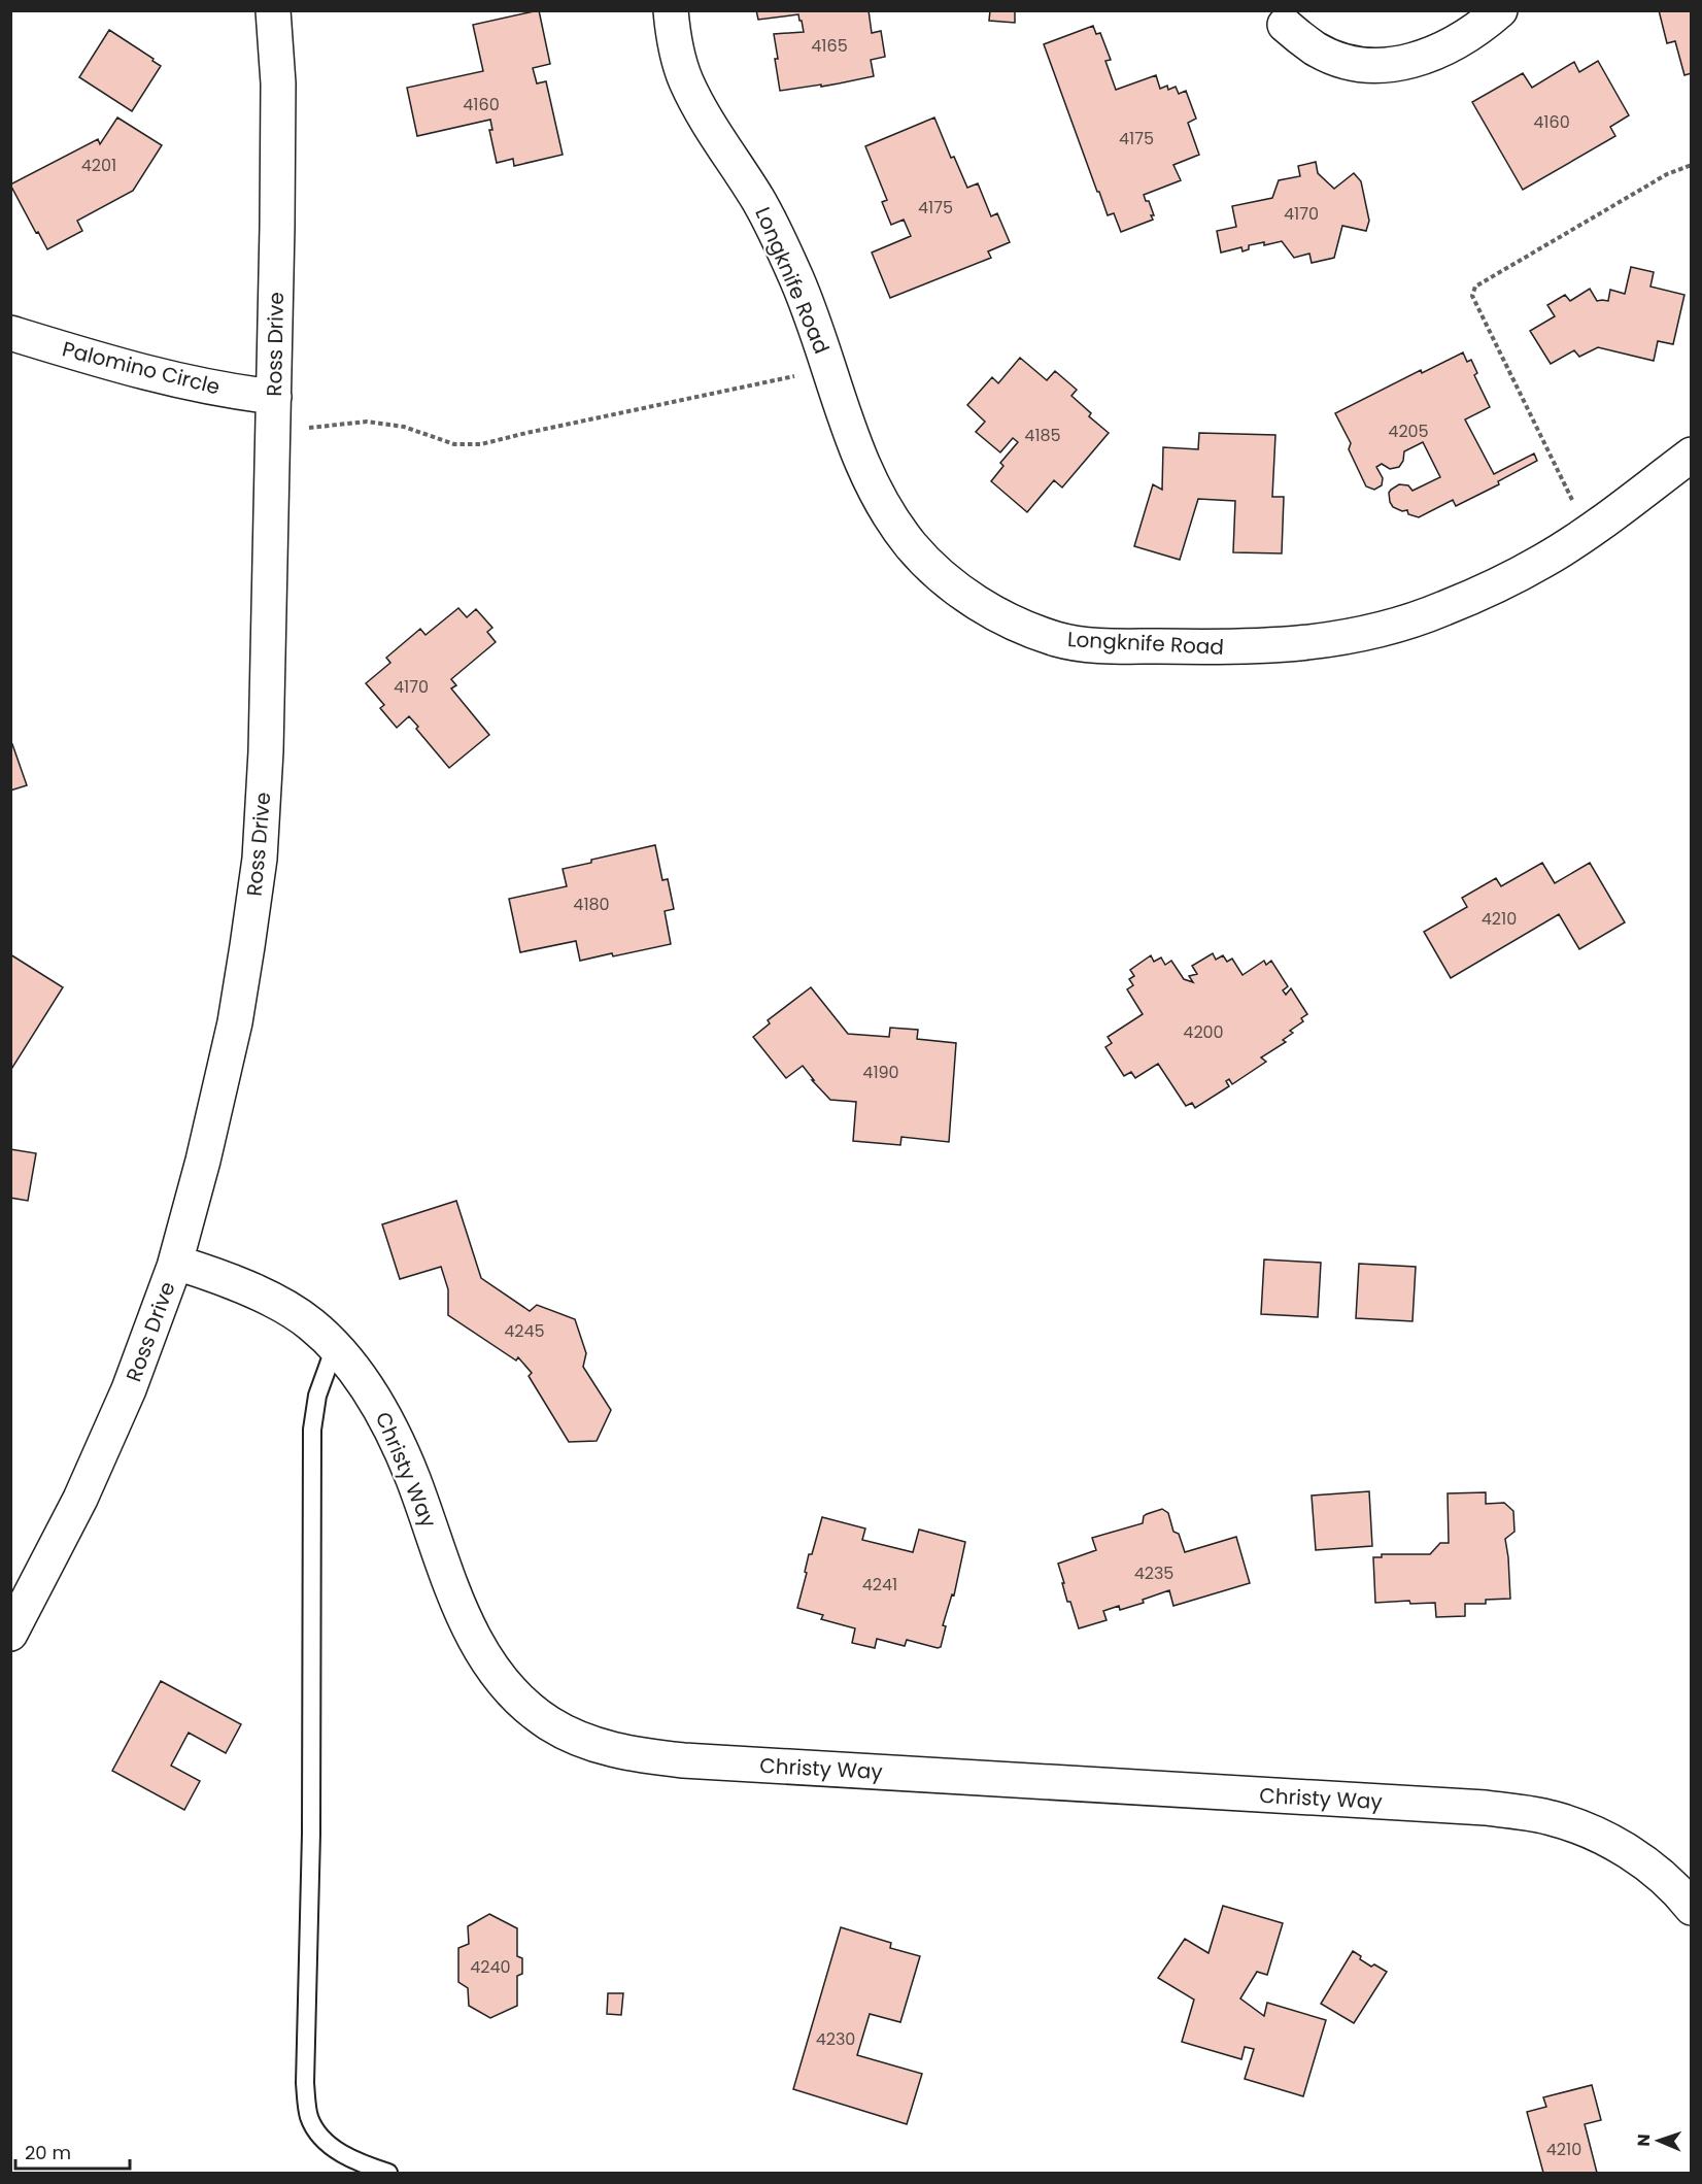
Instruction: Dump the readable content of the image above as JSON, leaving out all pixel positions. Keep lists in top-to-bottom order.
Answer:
{
  "streets": {
    "street": [
      "Longknife Road",
      "Ross Drive",
      "Palomino Circle",
      "Christy Way"
    ]
  },
  "crossings": [
    ["Ross Drive", "Palomino Circle"],
    ["Ross Drive", "Christy Way"]
  ],
  "house_numbers": [
    "4165",
    "4160",
    "4160",
    "4175",
    "4201",
    "4175",
    "4170",
    "4205",
    "4185",
    "4170",
    "4180",
    "4210",
    "4200",
    "4190",
    "4245",
    "4235",
    "4241",
    "4240",
    "4230",
    "4210"
  ],
  "scale_bar": "20 m",
  "north": "left"
}
